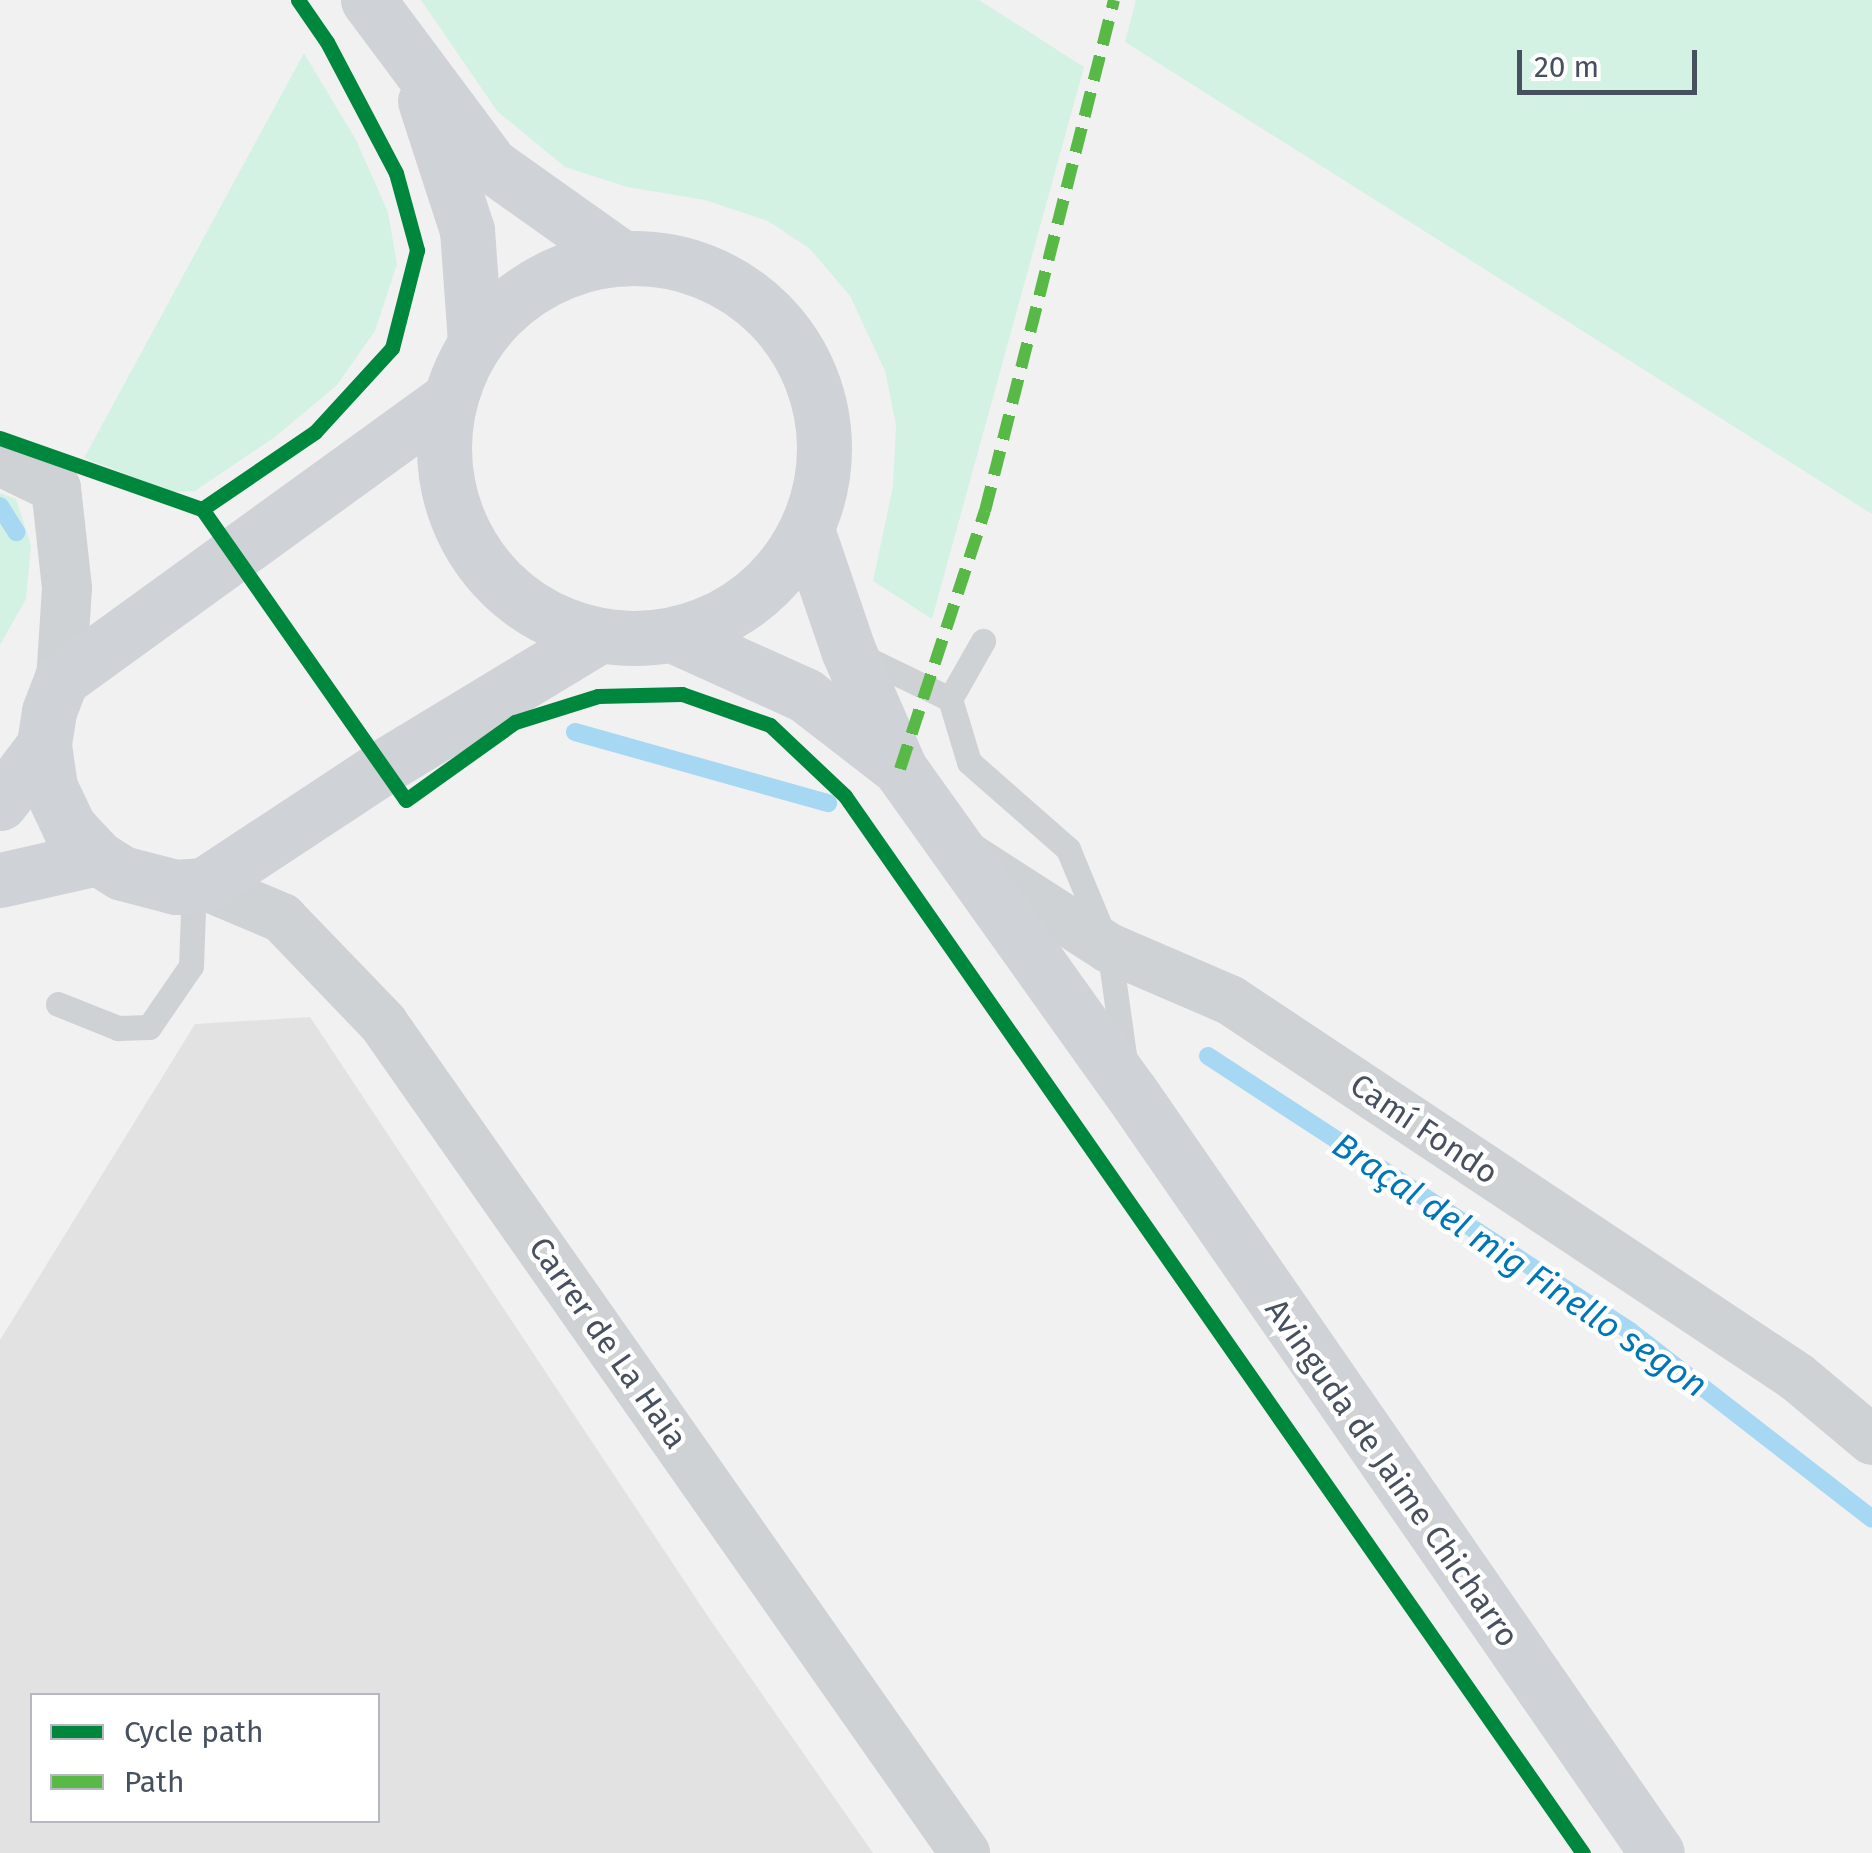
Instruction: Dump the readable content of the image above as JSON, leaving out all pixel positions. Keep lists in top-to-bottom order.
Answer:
{
  "streets": {
    "street": ["Camí Fondo", "Carrer de La Haia", "Avinguda de Jaime Chicharro"]
  },
  "crossings": [
    ["Camí Fondo", "Avinguda de Jaime Chicharro"]
  ],
  "water": ["Braçal del mig Finello segon"],
  "legend": ["Cycle path", "Path"],
  "scale_bar": "20 m"
}
